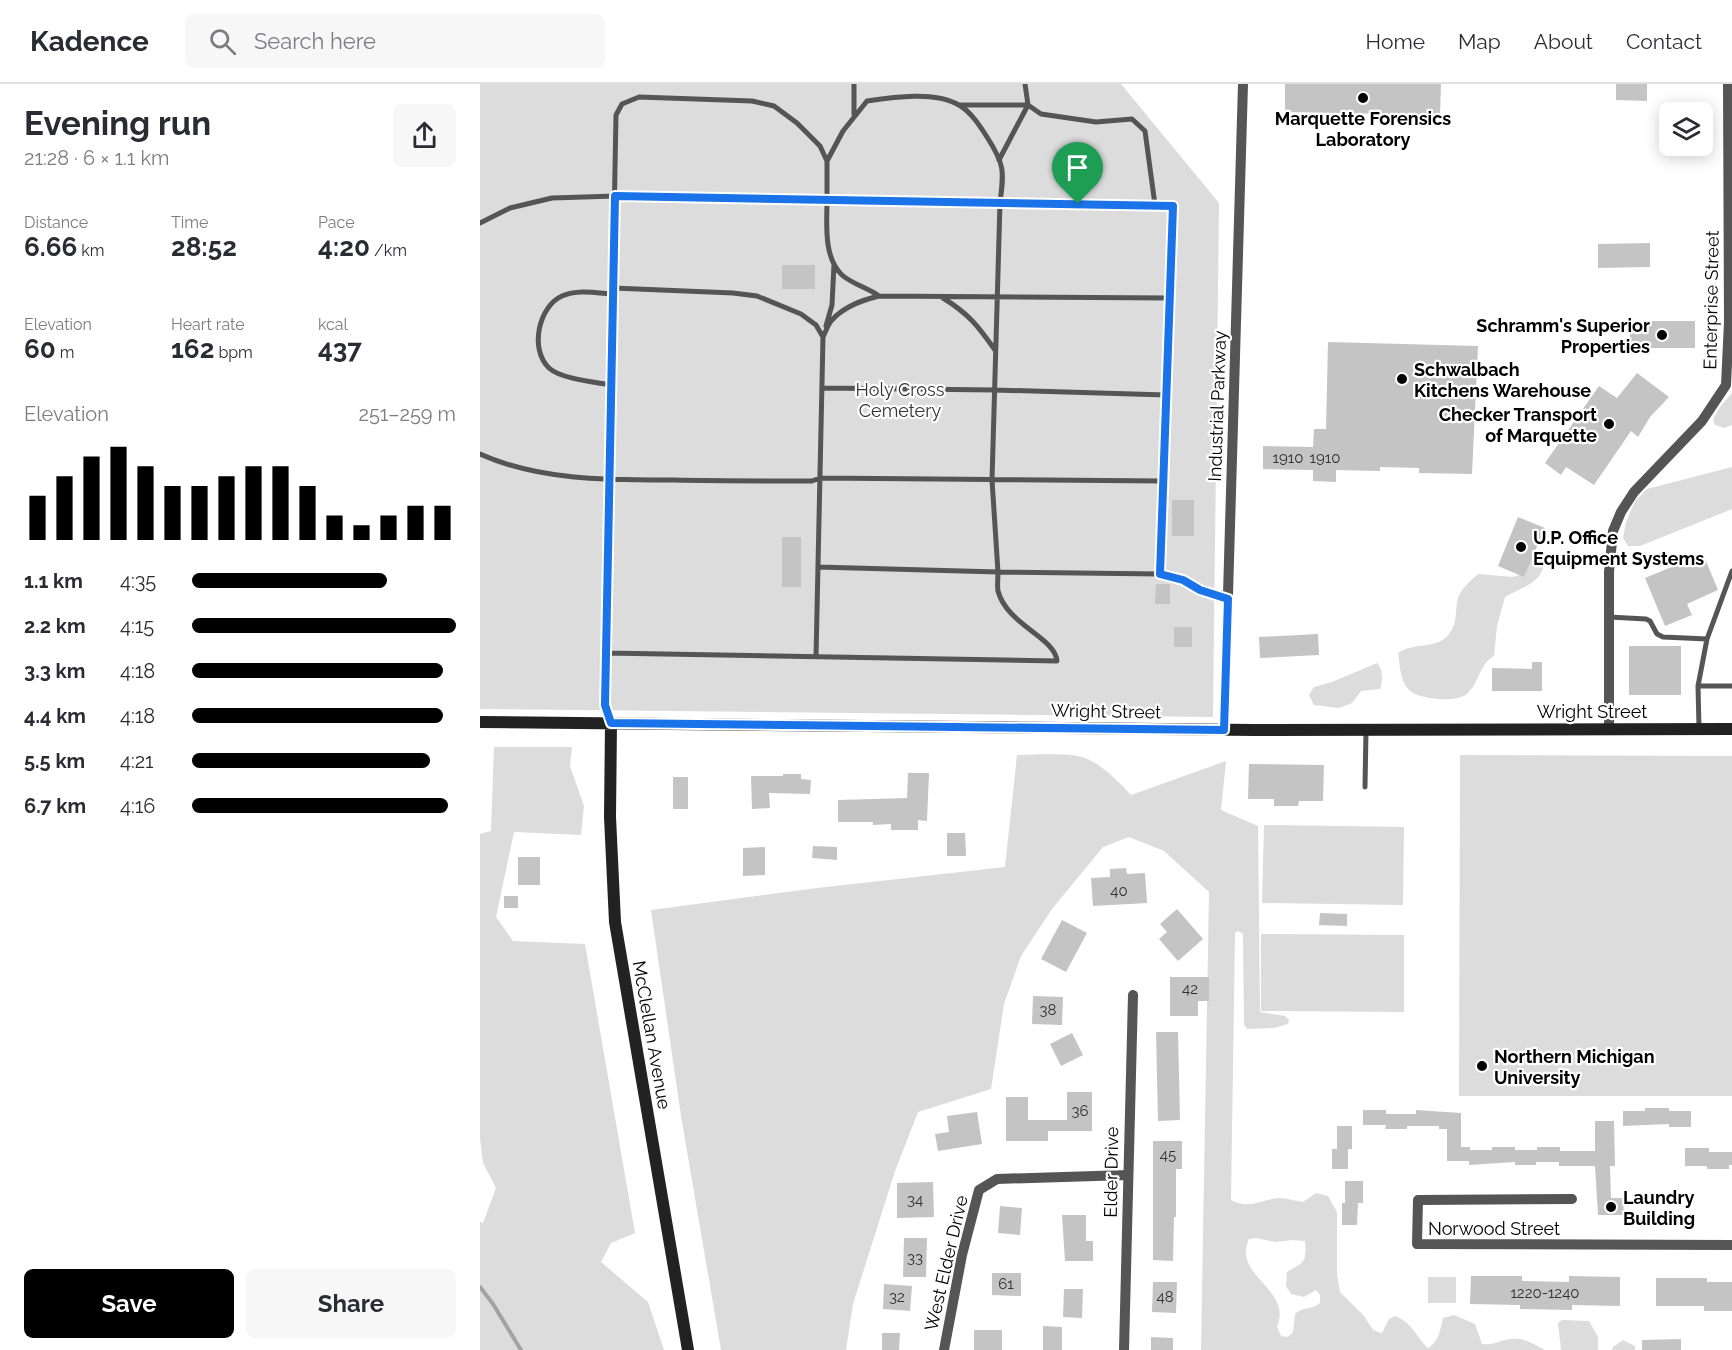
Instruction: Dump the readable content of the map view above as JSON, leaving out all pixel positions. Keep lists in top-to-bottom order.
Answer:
{
  "streets": {
    "main road": ["Wright Street", "McClellan Avenue"],
    "street": [
      "Enterprise Street",
      "Industrial Parkway",
      "Elder Drive",
      "Norwood Street",
      "West Elder Drive"
    ]
  },
  "crossings": [
    ["Enterprise Street", "Wright Street"],
    ["Industrial Parkway", "Wright Street"],
    ["Wright Street", "McClellan Avenue"],
    ["Elder Drive", "West Elder Drive"]
  ],
  "parks": ["Holy Cross Cemetery"],
  "places": [
    "Marquette Forensics Laboratory",
    "Schramm's Superior Properties",
    "Schwalbach Kitchens Warehouse",
    "Checker Transport of Marquette",
    "U.P. Office Equipment Systems",
    "Northern Michigan University",
    "Laundry Building"
  ],
  "house_numbers": [
    "1910",
    "1910",
    "40",
    "42",
    "38",
    "36",
    "45",
    "34",
    "33",
    "61",
    "1220-1240",
    "32",
    "48"
  ],
  "page": {
    "header": "Kadence",
    "search": "Search here",
    "nav": [
      "Home",
      "Map",
      "About",
      "Contact"
    ],
    "heading": ["Evening run", "21:28 · 6 × 1.1 km"],
    "stats": [
      ["Distance", "6.66 km"],
      ["Time", "28:52"],
      ["Pace", "4:20 /km"],
      ["Elevation", "60 m"],
      ["Heart rate", "162 bpm"],
      ["kcal", "437"]
    ],
    "chart": ["Elevation", "251–259 m"],
    "list": [
      {
        "name": "1.1 km",
        "note": "4:35"
      },
      {
        "name": "2.2 km",
        "note": "4:15"
      },
      {
        "name": "3.3 km",
        "note": "4:18"
      },
      {
        "name": "4.4 km",
        "note": "4:18"
      },
      {
        "name": "5.5 km",
        "note": "4:21"
      },
      {
        "name": "6.7 km",
        "note": "4:16"
      }
    ],
    "buttons": ["Save", "Share"]
  }
}
